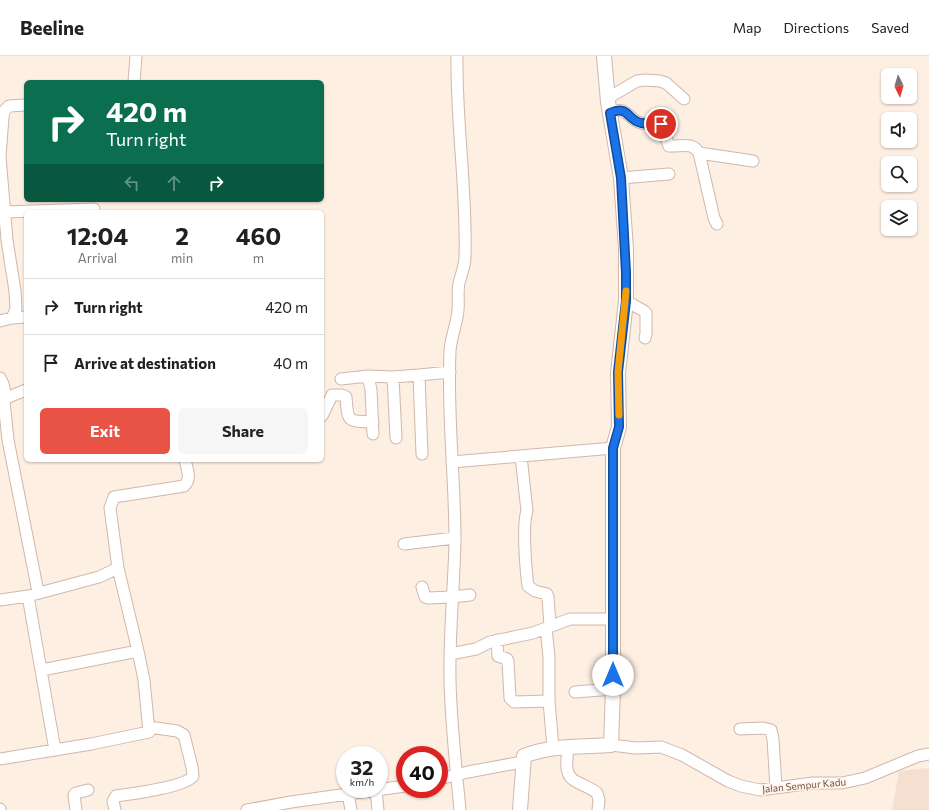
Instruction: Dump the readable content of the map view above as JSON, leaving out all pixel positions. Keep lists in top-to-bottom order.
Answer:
{
  "streets": {
    "street": ["Jalan Sempur Kadu"]
  },
  "north": "bottom",
  "page": {
    "header": "Beeline",
    "nav": ["Map", "Directions", "Saved"],
    "turn": ["420 m", "Turn right"],
    "eta": [
      "12:04",
      "Arrival",
      "2",
      "min",
      "460",
      "m"
    ],
    "list": [
      {
        "name": "Turn right",
        "value": "420 m"
      },
      {
        "name": "Arrive at destination",
        "value": "40 m"
      }
    ],
    "buttons": ["Exit", "Share"],
    "speed": "32 km/h",
    "limit": "40"
  }
}
